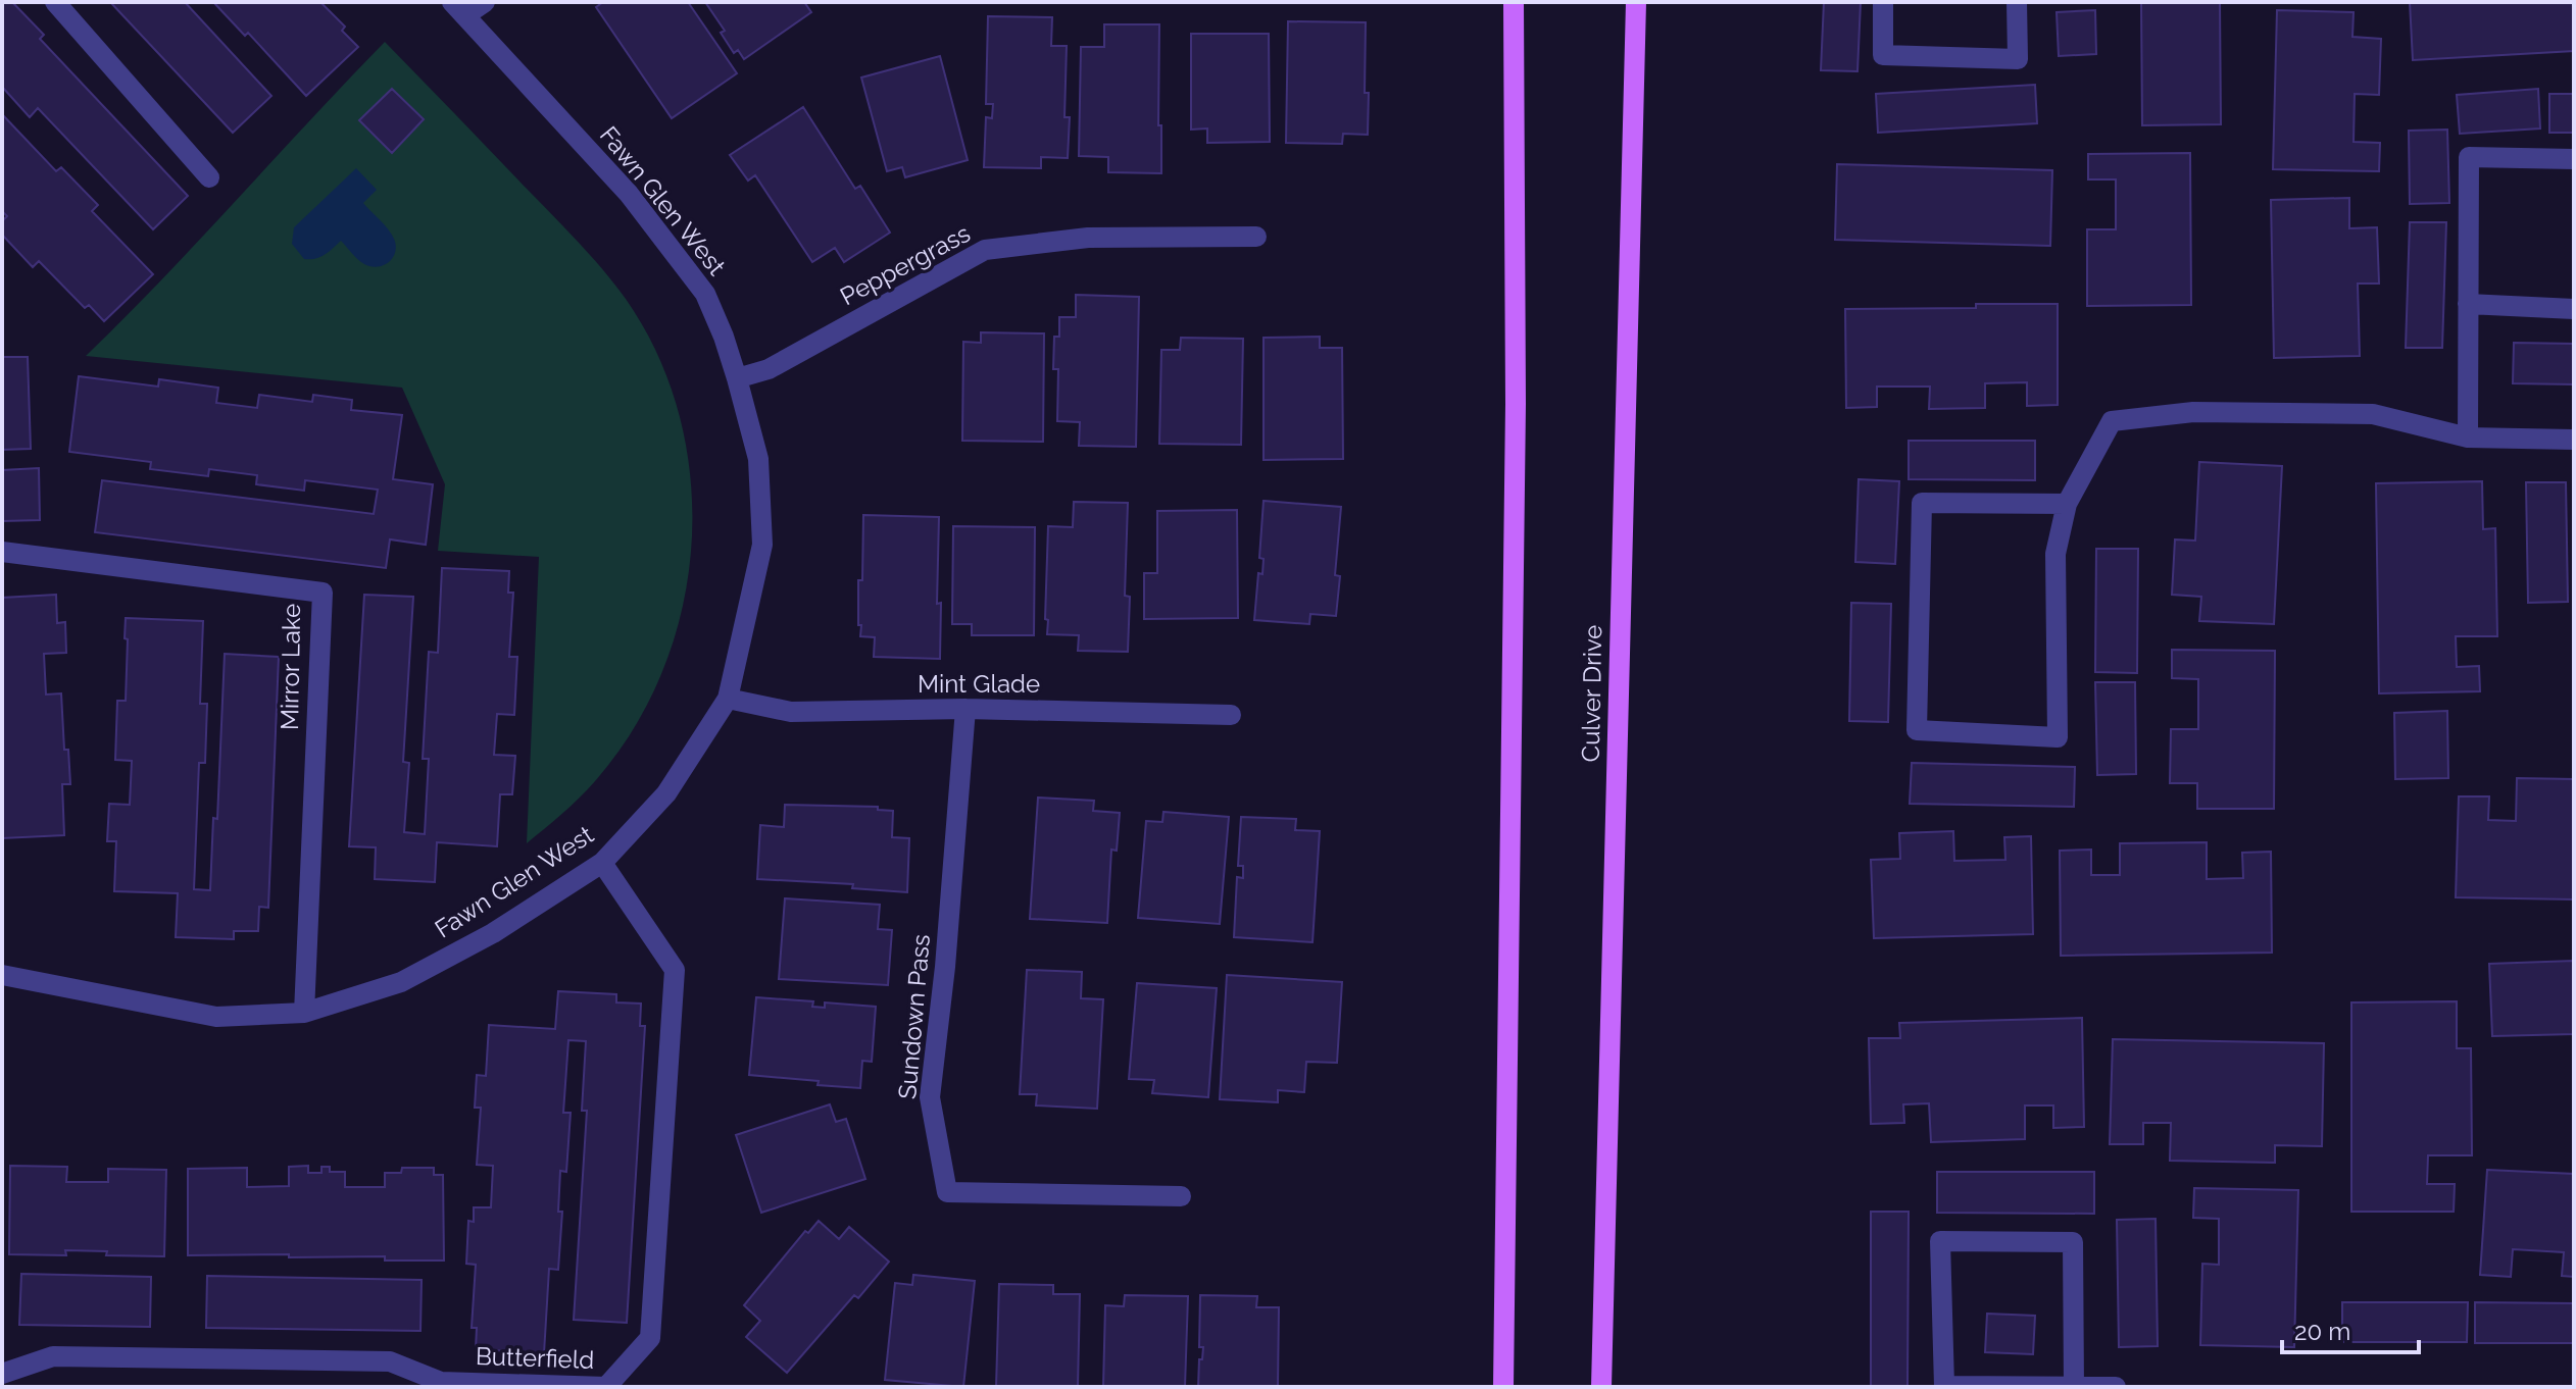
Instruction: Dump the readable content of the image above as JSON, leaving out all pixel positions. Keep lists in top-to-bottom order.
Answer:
{
  "streets": {
    "main road": ["Culver Drive"],
    "street": [
      "Fawn Glen West",
      "Peppergrass",
      "Mirror Lake",
      "Mint Glade",
      "Sundown Pass",
      "Butterfield"
    ]
  },
  "crossings": [
    ["Fawn Glen West", "Peppergrass"],
    ["Fawn Glen West", "Mirror Lake"],
    ["Fawn Glen West", "Mint Glade"],
    ["Fawn Glen West", "Butterfield"],
    ["Mint Glade", "Sundown Pass"]
  ],
  "scale_bar": "20 m"
}
